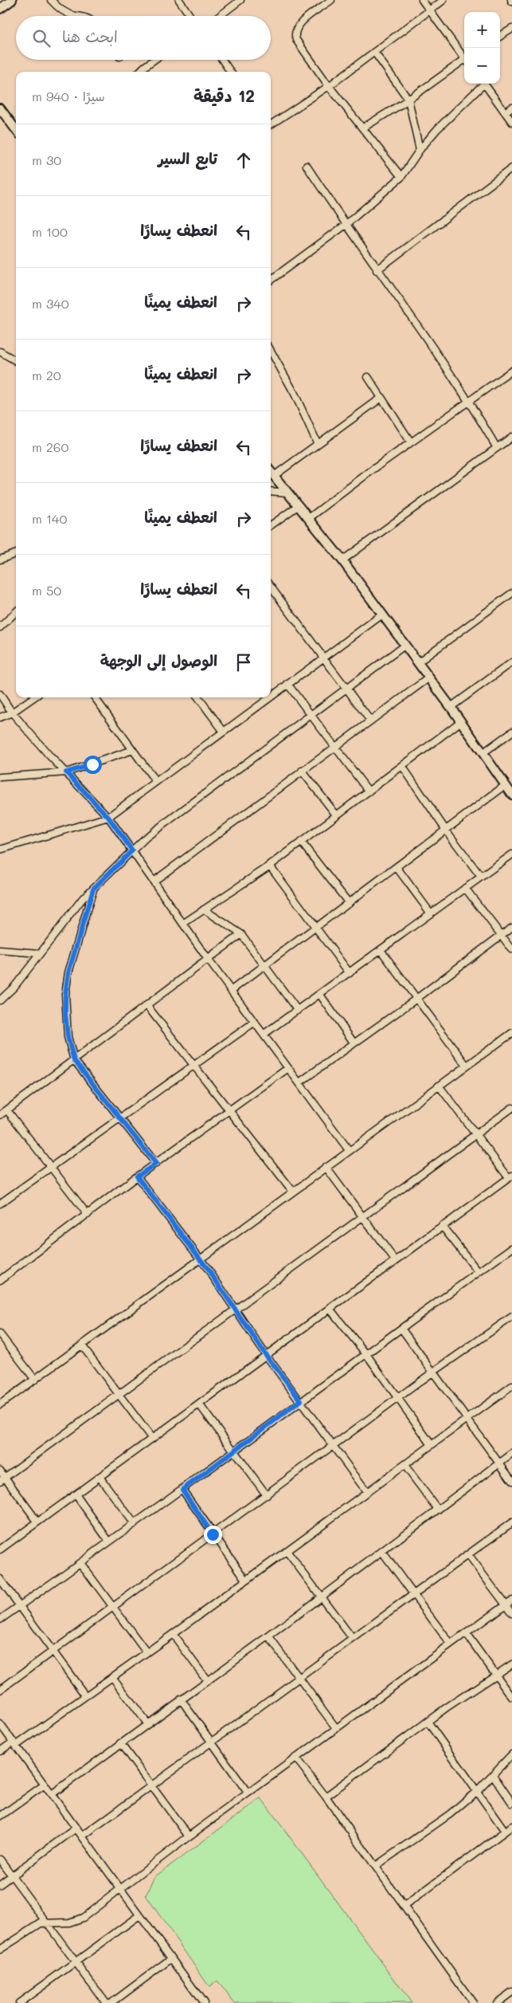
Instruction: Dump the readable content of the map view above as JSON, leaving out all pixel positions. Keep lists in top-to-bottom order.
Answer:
{
  "page": {
    "map_buttons": ["+", "−"],
    "search": "ابحث هنا",
    "heading": ["12 دقيقة", "سيرًا · 940 m"],
    "list": [
      ["تابع السير", "30 m"],
      ["انعطف يسارًا", "100 m"],
      ["انعطف يمينًا", "340 m"],
      ["انعطف يمينًا", "20 m"],
      ["انعطف يسارًا", "260 m"],
      ["انعطف يمينًا", "140 m"],
      ["انعطف يسارًا", "50 m"],
      "الوصول إلى الوجهة"
    ]
  }
}
